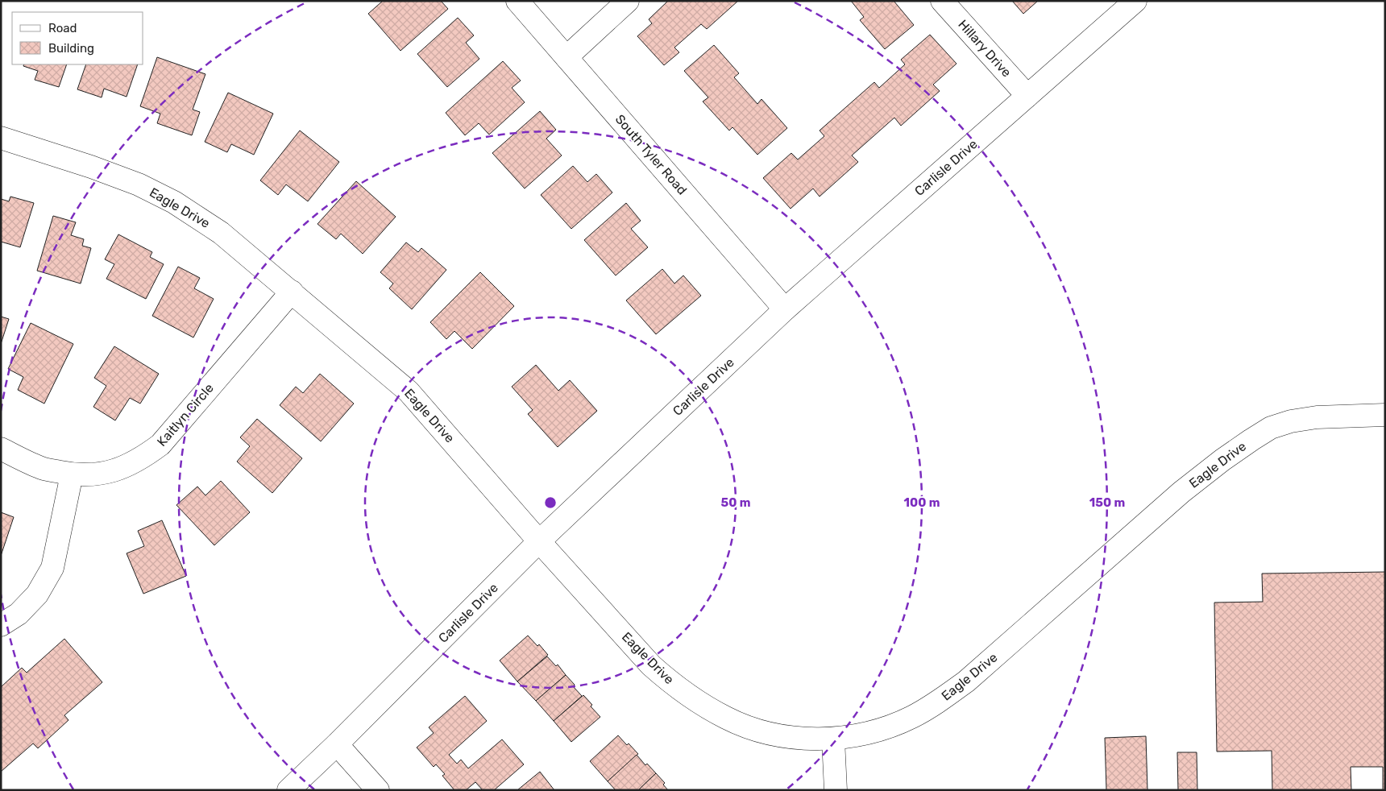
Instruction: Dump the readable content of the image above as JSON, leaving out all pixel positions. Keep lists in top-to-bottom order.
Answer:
{
  "streets": {
    "street": [
      "Hillary Drive",
      "South Tyler Road",
      "Carlisle Drive",
      "Eagle Drive",
      "Kaitlyn Circle"
    ]
  },
  "crossings": [
    ["Hillary Drive", "Carlisle Drive"],
    ["South Tyler Road", "Carlisle Drive"],
    ["Carlisle Drive", "Eagle Drive"],
    ["Eagle Drive", "Kaitlyn Circle"]
  ],
  "legend": ["Road", "Building"],
  "rings": ["50 m", "100 m", "150 m"]
}
